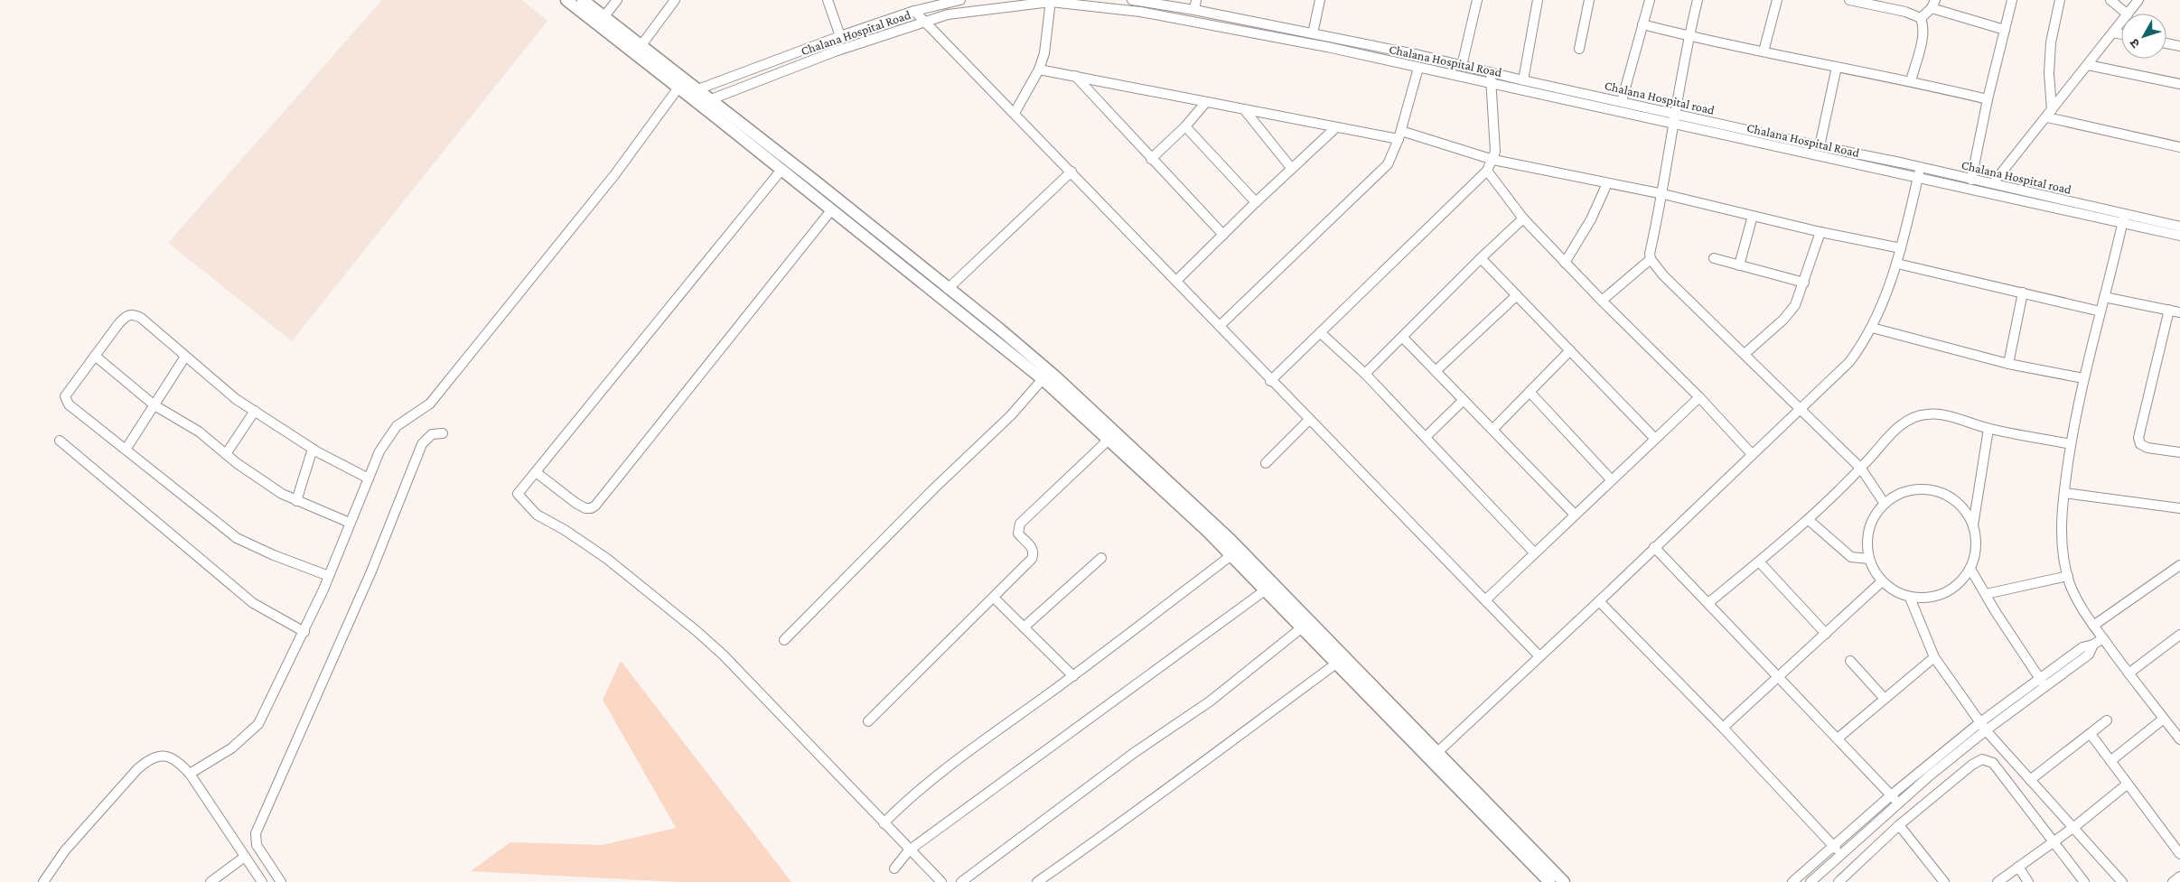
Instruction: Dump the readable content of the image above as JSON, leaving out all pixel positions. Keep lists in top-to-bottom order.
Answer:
{
  "streets": {
    "street": ["Chalana Hospital Road", "Chalana Hospital road"]
  },
  "crossings": [
    ["Chalana Hospital Road", "Chalana Hospital road"]
  ],
  "north": "bottom left"
}
